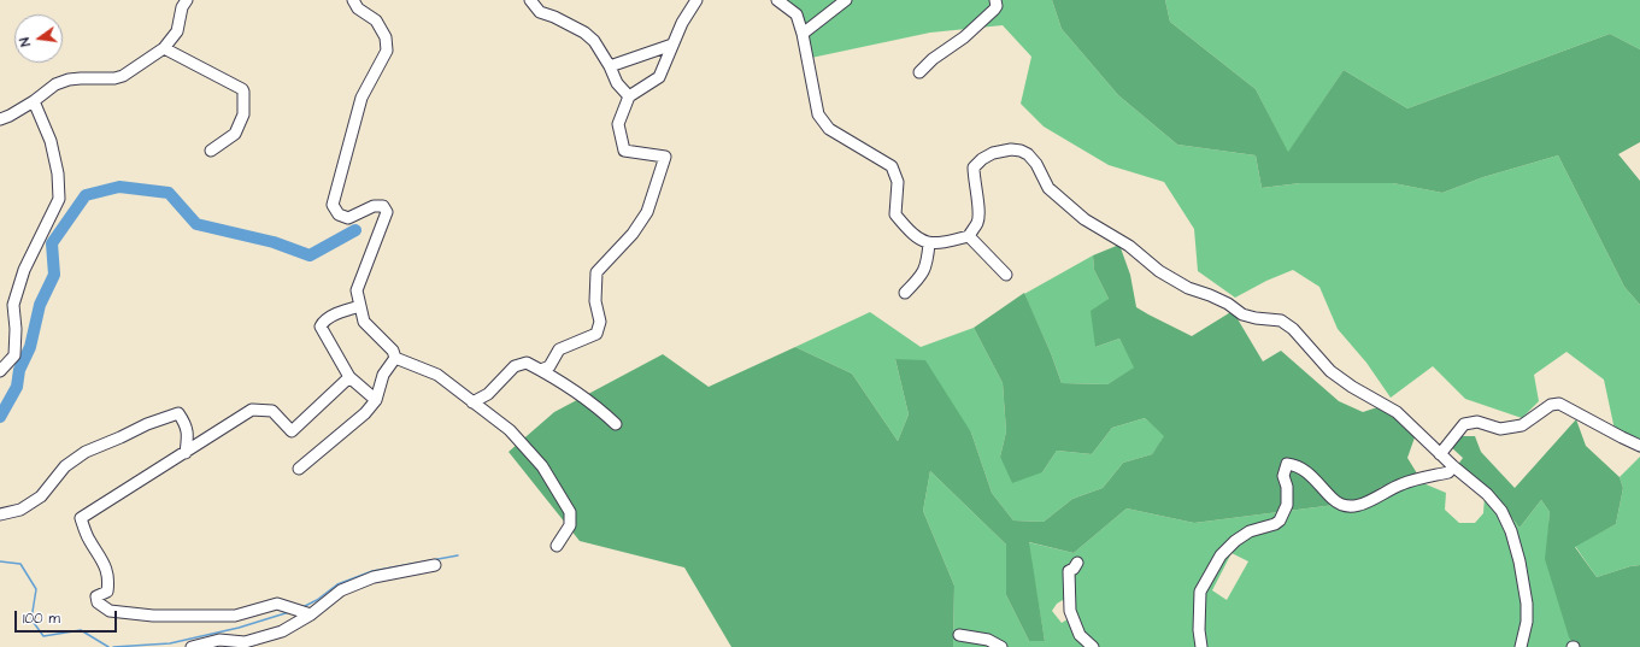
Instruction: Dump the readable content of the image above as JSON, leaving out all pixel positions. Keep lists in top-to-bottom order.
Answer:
{
  "scale_bar": "100 m",
  "north": "left"
}
